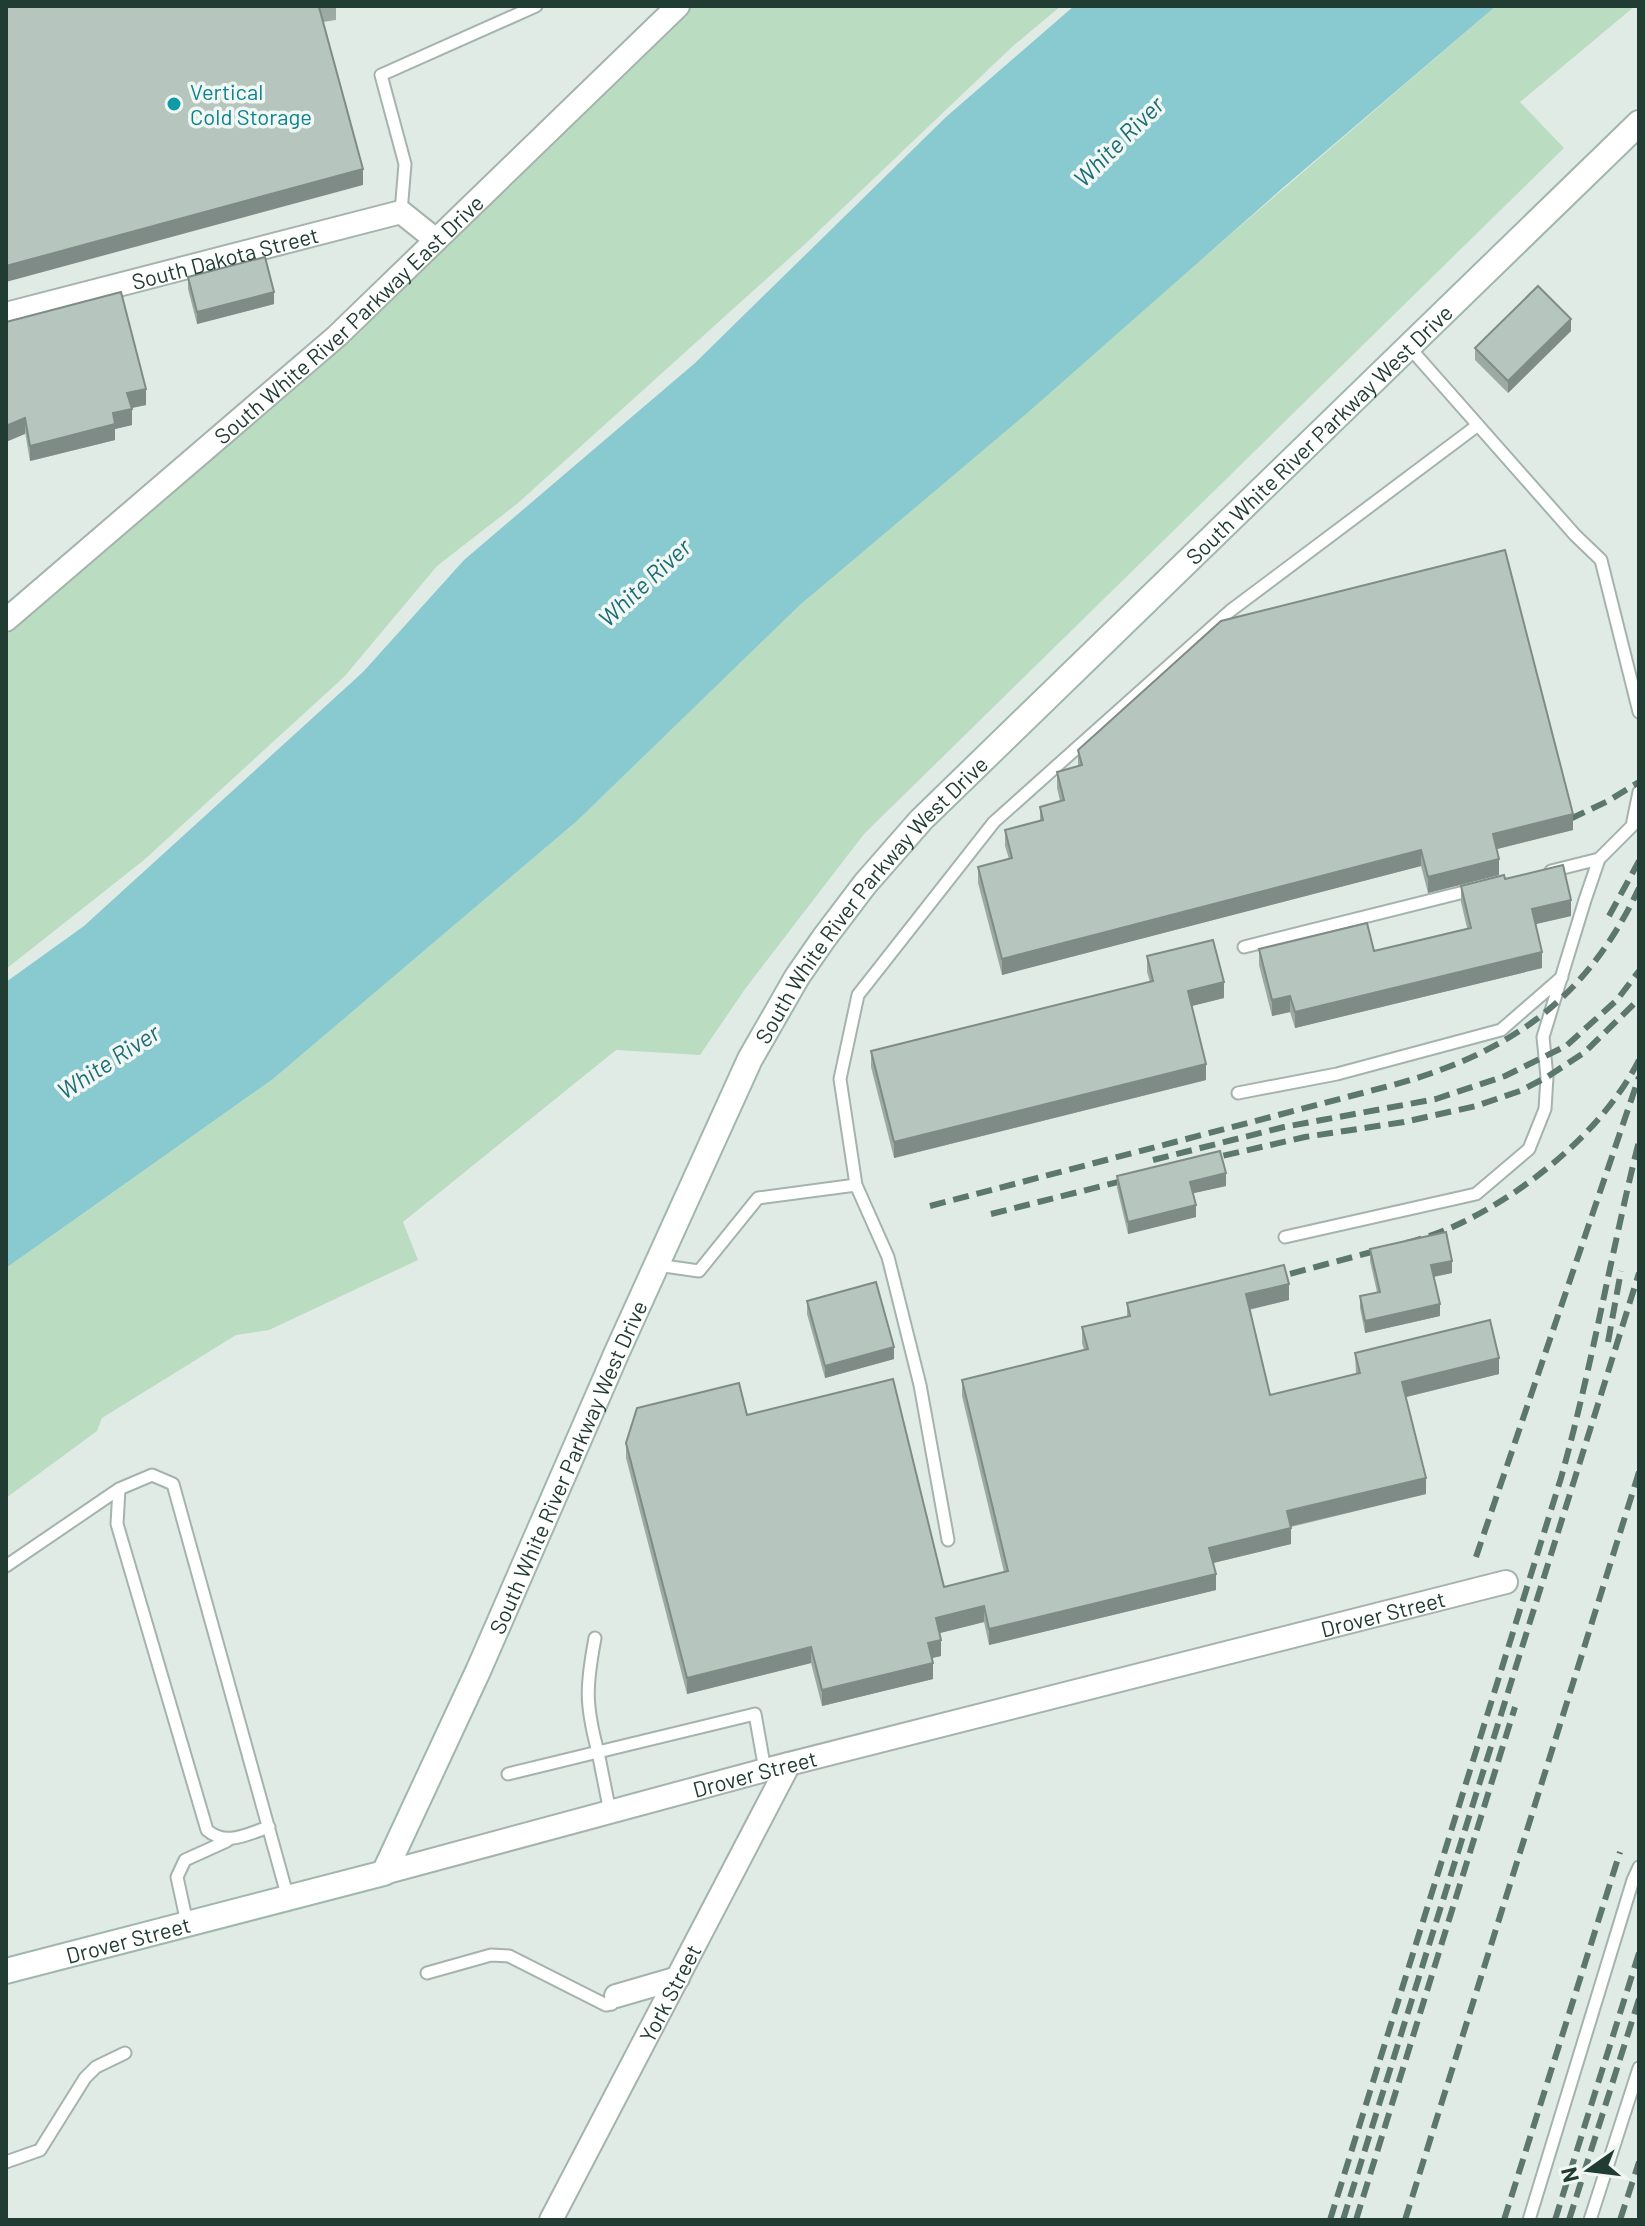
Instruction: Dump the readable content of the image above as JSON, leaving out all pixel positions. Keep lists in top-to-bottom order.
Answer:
{
  "streets": {
    "street": [
      "South Dakota Street",
      "South White River Parkway East Drive",
      "South White River Parkway West Drive",
      "Drover Street",
      "York Street"
    ]
  },
  "crossings": [
    ["South White River Parkway West Drive", "Drover Street"],
    ["Drover Street", "York Street"]
  ],
  "water": ["White River"],
  "places": ["Vertical Cold Storage"],
  "north": "left"
}
